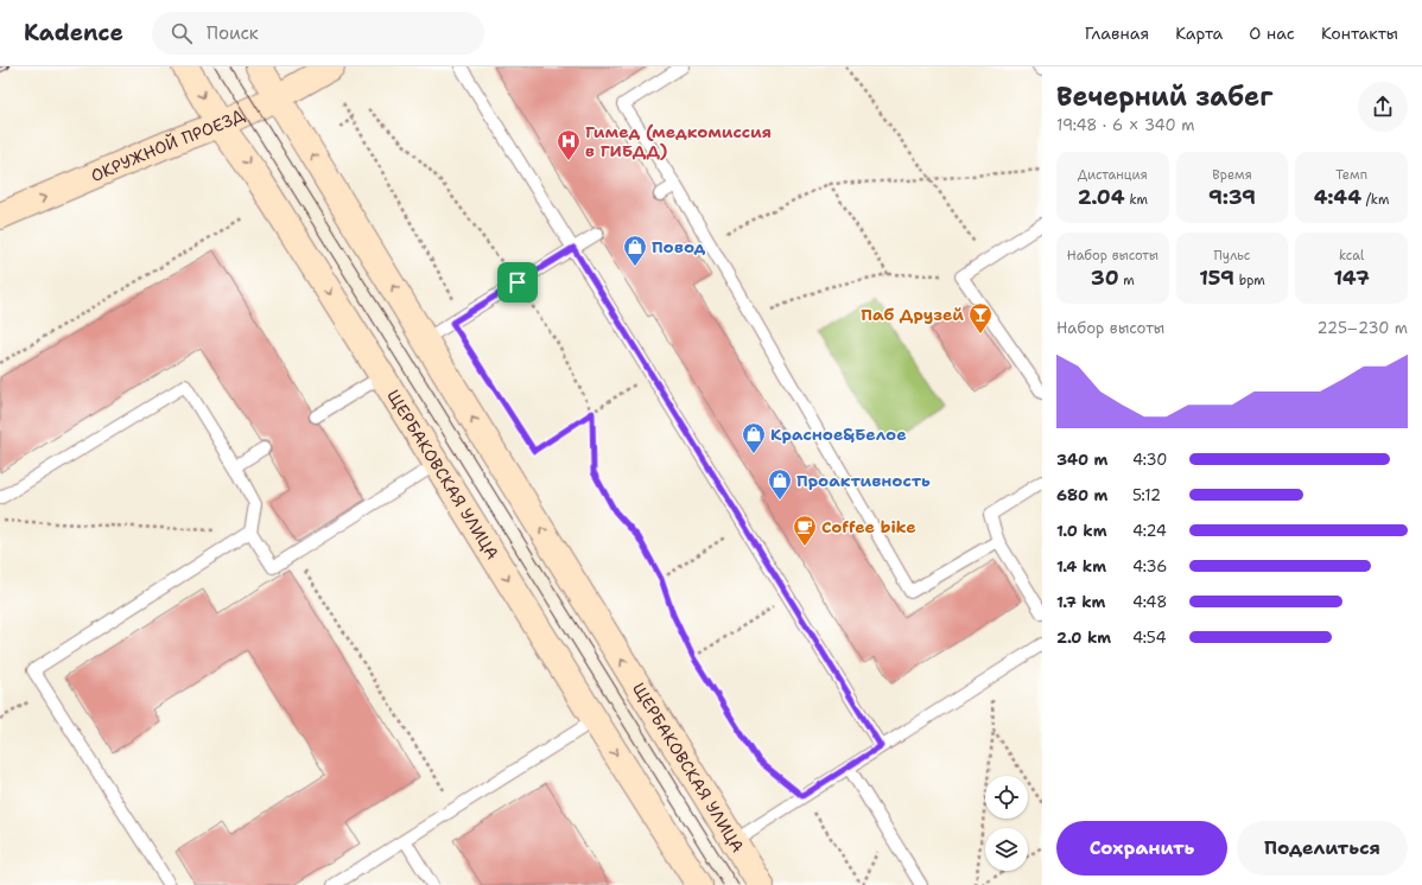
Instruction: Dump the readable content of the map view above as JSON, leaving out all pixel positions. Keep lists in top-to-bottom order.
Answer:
{
  "streets": {
    "main road": ["ОКРУЖНОЙ ПРОЕЗД", "ЩЕРБАКОВСКАЯ УЛИЦА"]
  },
  "crossings": [
    ["ОКРУЖНОЙ ПРОЕЗД", "ЩЕРБАКОВСКАЯ УЛИЦА"]
  ],
  "one_way": ["ОКРУЖНОЙ ПРОЕЗД"],
  "places": {
    "hospital": ["Гимед (медкомиссия в ГИБДД)"],
    "shop": ["Повод", "Красное&Белое", "Проактивность"],
    "bar": ["Паб Друзей"],
    "cafe": ["Coffee bike"]
  },
  "page": {
    "header": "Kadence",
    "search": "Поиск",
    "nav": [
      "Главная",
      "Карта",
      "О нас",
      "Контакты"
    ],
    "heading": ["Вечерний забег", "19:48 · 6 × 340 m"],
    "stats": [
      ["Дистанция", "2.04 km"],
      ["Время", "9:39"],
      ["Темп", "4:44 /km"],
      ["Набор высоты", "30 m"],
      ["Пульс", "159 bpm"],
      ["kcal", "147"]
    ],
    "chart": ["Набор высоты", "225–230 m"],
    "list": [
      {
        "name": "340 m",
        "note": "4:30"
      },
      {
        "name": "680 m",
        "note": "5:12"
      },
      {
        "name": "1.0 km",
        "note": "4:24"
      },
      {
        "name": "1.4 km",
        "note": "4:36"
      },
      {
        "name": "1.7 km",
        "note": "4:48"
      },
      {
        "name": "2.0 km",
        "note": "4:54"
      }
    ],
    "buttons": ["Сохранить", "Поделиться"]
  }
}
